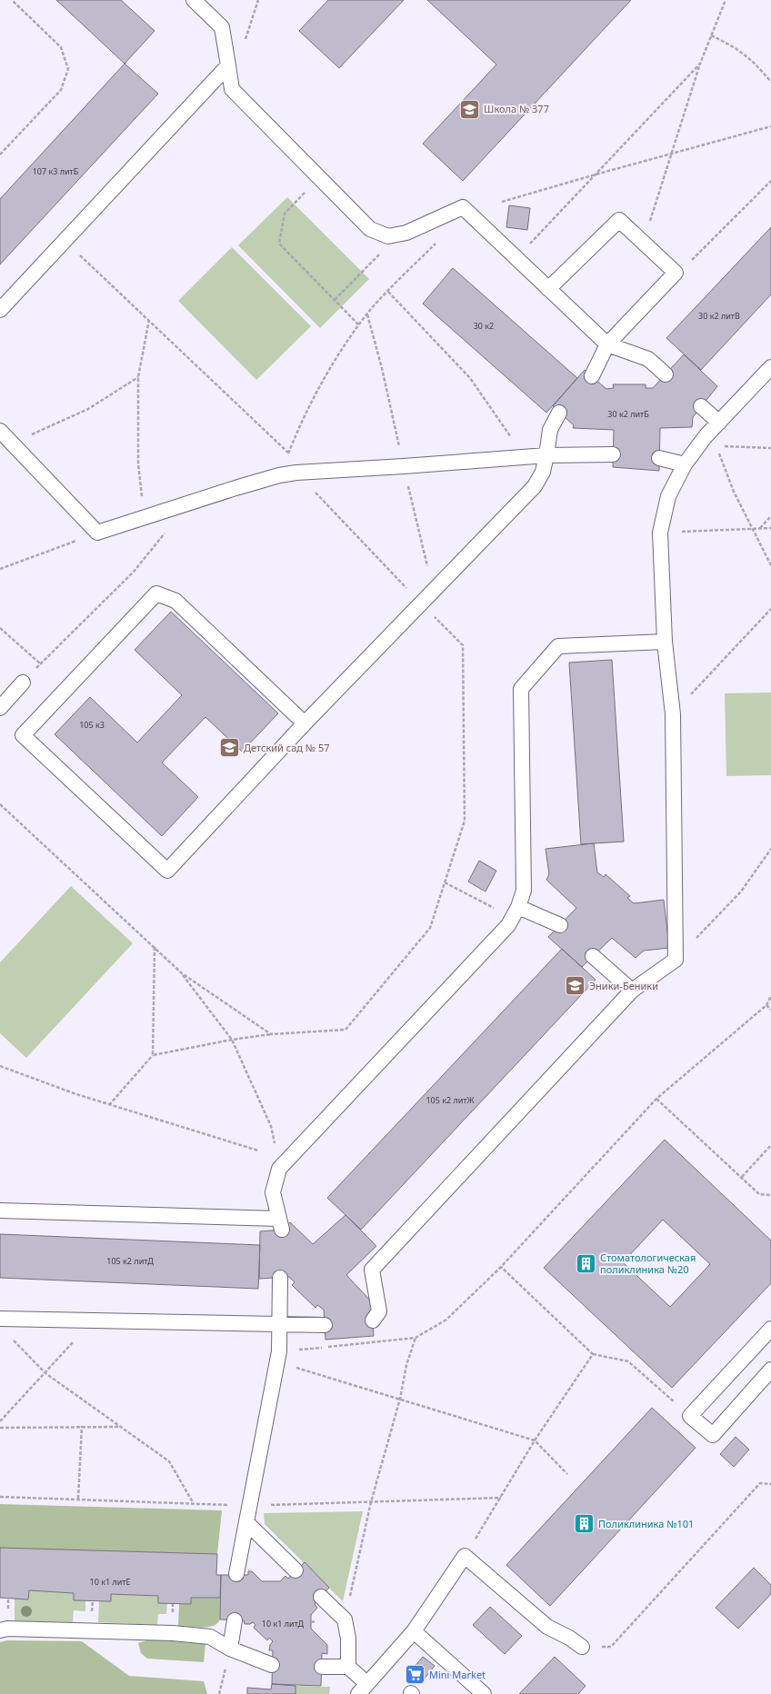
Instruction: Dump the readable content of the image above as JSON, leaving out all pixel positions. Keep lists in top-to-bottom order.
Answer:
{
  "places": {
    "school or university": ["Школа № 377", "Детский сад № 57", "Эники-Беники"],
    "building": ["Стоматологическая поликлиника №20", "Поликлиника №101"],
    "supermarket": ["Mini Market"]
  },
  "house_numbers": [
    "107 к3 литБ",
    "30 к2 литВ",
    "30 к2",
    "30 к2 литБ",
    "105 к3",
    "105 к2 литЖ",
    "105 к2 литД",
    "10 к1 литЕ",
    "10 к1 литД"
  ]
}
